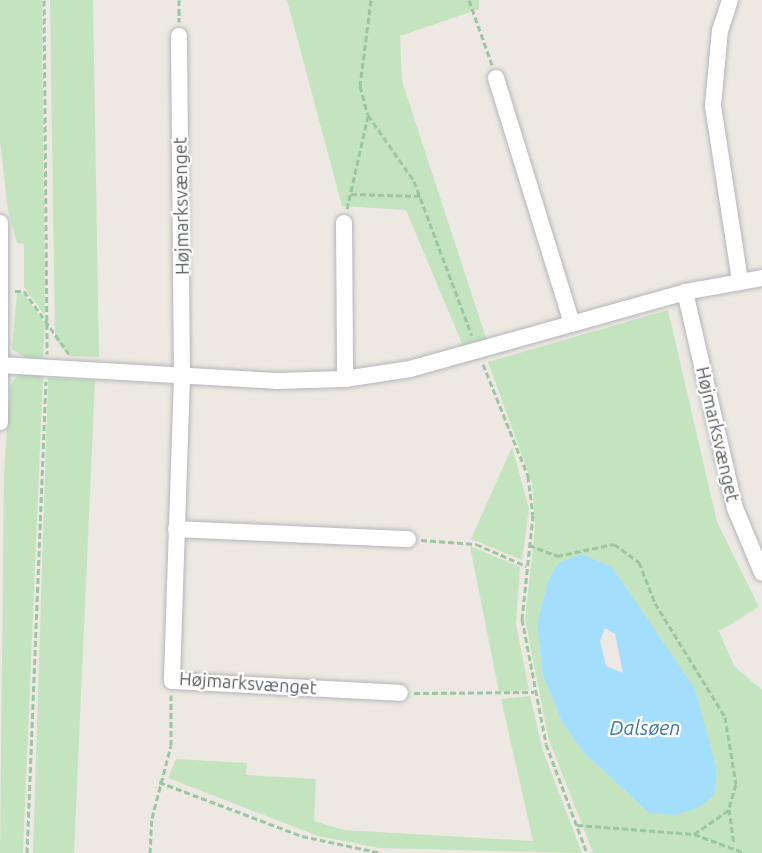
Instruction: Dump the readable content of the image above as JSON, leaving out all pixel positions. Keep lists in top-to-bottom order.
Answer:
{
  "streets": {
    "street": ["Højmarksvænget"]
  },
  "water": ["Dalsøen"]
}
